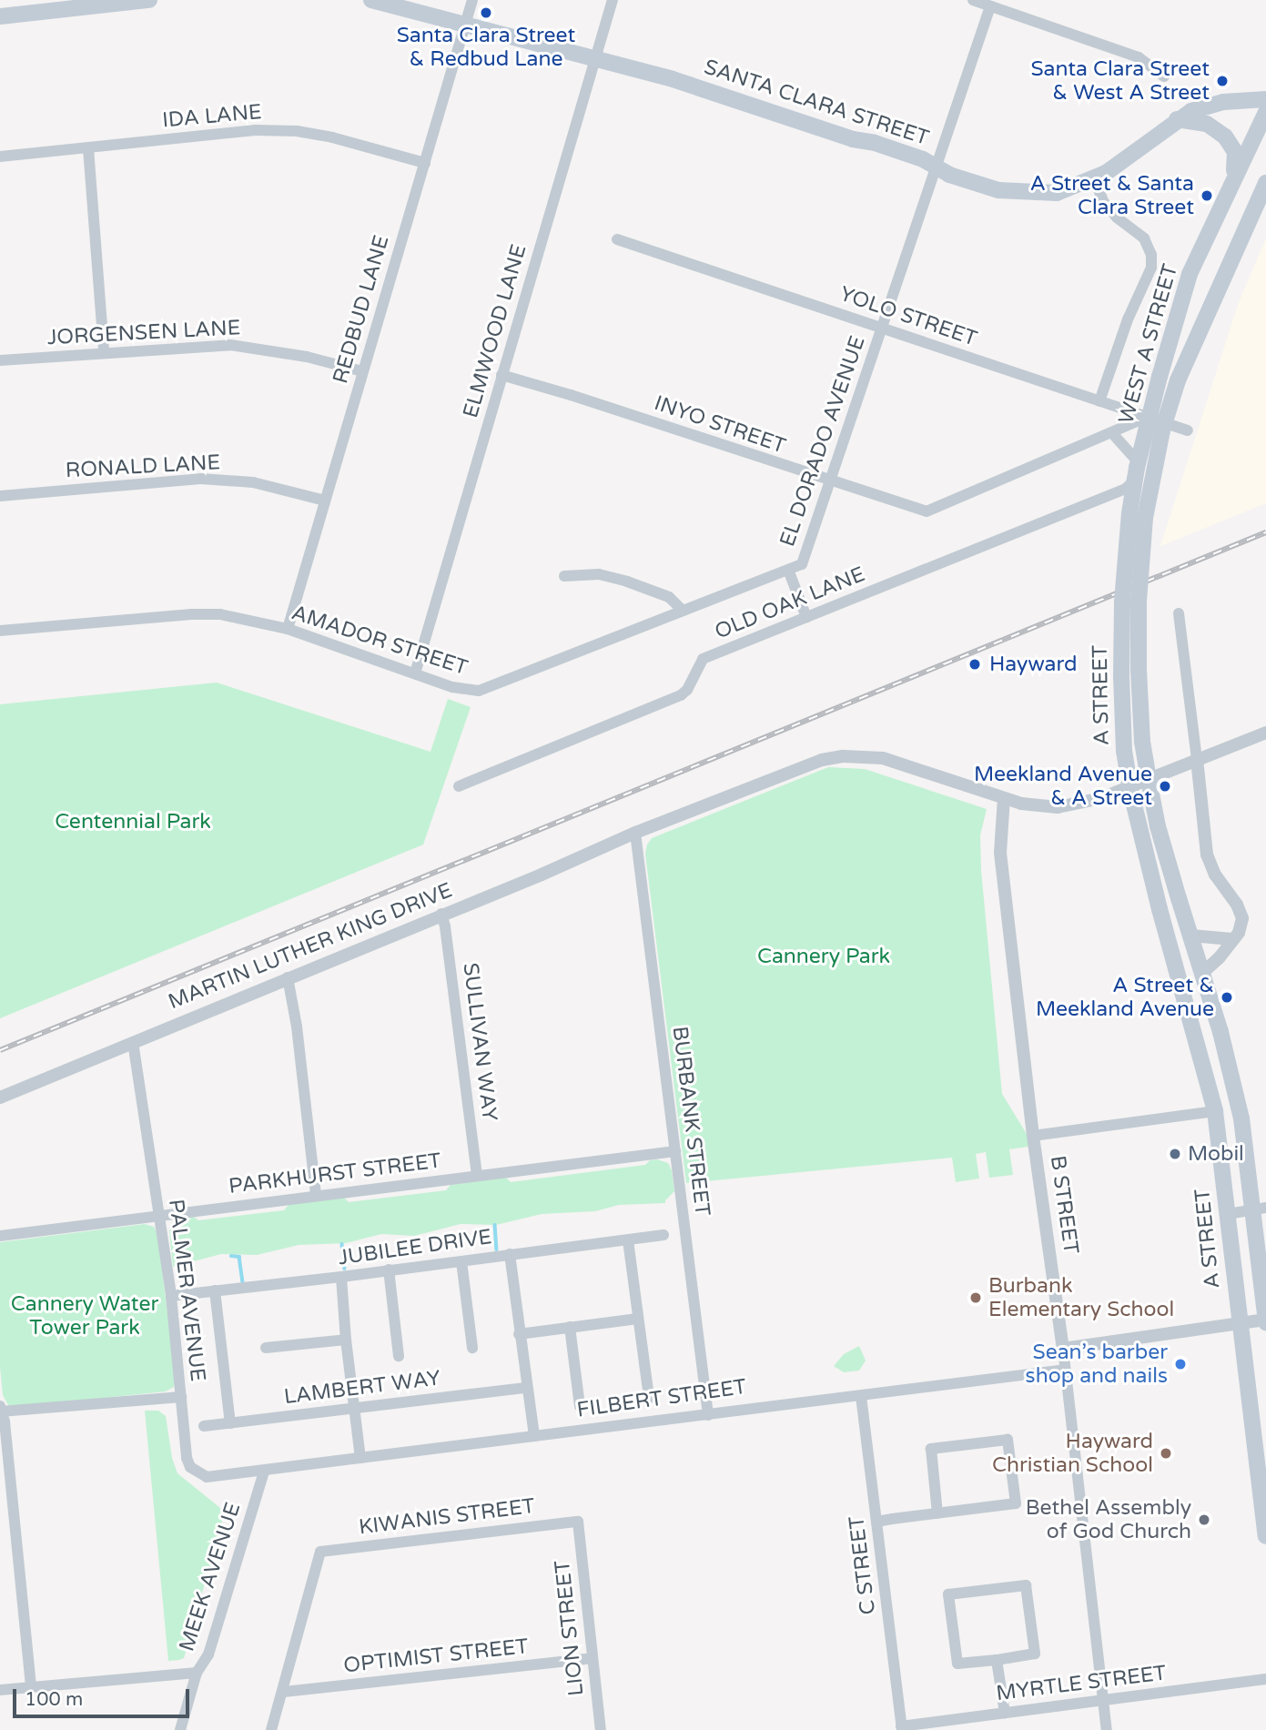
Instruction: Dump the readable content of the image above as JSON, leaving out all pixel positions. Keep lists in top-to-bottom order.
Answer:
{
  "streets": {
    "main road": ["SANTA CLARA STREET", "WEST A STREET", "A STREET"],
    "street": [
      "IDA LANE",
      "REDBUD LANE",
      "YOLO STREET",
      "ELMWOOD LANE",
      "JORGENSEN LANE",
      "INYO STREET",
      "EL DORADO AVENUE",
      "RONALD LANE",
      "OLD OAK LANE",
      "AMADOR STREET",
      "MARTIN LUTHER KING DRIVE",
      "SULLIVAN WAY",
      "BURBANK STREET",
      "PARKHURST STREET",
      "B STREET",
      "JUBILEE DRIVE",
      "PALMER AVENUE",
      "LAMBERT WAY",
      "FILBERT STREET",
      "KIWANIS STREET",
      "C STREET",
      "MEEK AVENUE",
      "LION STREET",
      "OPTIMIST STREET",
      "MYRTLE STREET"
    ]
  },
  "crossings": [
    ["SANTA CLARA STREET", "REDBUD LANE"],
    ["SANTA CLARA STREET", "ELMWOOD LANE"],
    ["SANTA CLARA STREET", "EL DORADO AVENUE"],
    ["IDA LANE", "REDBUD LANE"],
    ["REDBUD LANE", "JORGENSEN LANE"],
    ["REDBUD LANE", "RONALD LANE"],
    ["REDBUD LANE", "AMADOR STREET"],
    ["YOLO STREET", "EL DORADO AVENUE"],
    ["YOLO STREET", "OLD OAK LANE"],
    ["ELMWOOD LANE", "INYO STREET"],
    ["ELMWOOD LANE", "AMADOR STREET"],
    ["WEST A STREET", "A STREET"],
    ["INYO STREET", "EL DORADO AVENUE"],
    ["EL DORADO AVENUE", "AMADOR STREET"],
    ["MARTIN LUTHER KING DRIVE", "SULLIVAN WAY"],
    ["MARTIN LUTHER KING DRIVE", "BURBANK STREET"],
    ["MARTIN LUTHER KING DRIVE", "B STREET"],
    ["MARTIN LUTHER KING DRIVE", "PALMER AVENUE"],
    ["SULLIVAN WAY", "PARKHURST STREET"],
    ["BURBANK STREET", "PARKHURST STREET"],
    ["BURBANK STREET", "FILBERT STREET"],
    ["PARKHURST STREET", "PALMER AVENUE"],
    ["B STREET", "FILBERT STREET"],
    ["B STREET", "MYRTLE STREET"],
    ["JUBILEE DRIVE", "PALMER AVENUE"],
    ["PALMER AVENUE", "FILBERT STREET"],
    ["PALMER AVENUE", "MEEK AVENUE"],
    ["FILBERT STREET", "C STREET"],
    ["FILBERT STREET", "MEEK AVENUE"],
    ["KIWANIS STREET", "LION STREET"],
    ["KIWANIS STREET", "OPTIMIST STREET"],
    ["C STREET", "MYRTLE STREET"],
    ["LION STREET", "OPTIMIST STREET"]
  ],
  "parks": ["Centennial Park", "Cannery Park", "Cannery Water Tower Park"],
  "places": [
    "Santa Clara Street & Redbud Lane",
    "Santa Clara Street & West A Street",
    "A Street & Santa Clara Street",
    "Hayward",
    "Meekland Avenue & A Street",
    "A Street & Meekland Avenue",
    "Mobil",
    "Burbank Elementary School",
    "Sean’s barber shop and nails",
    "Hayward Christian School",
    "Bethel Assembly of God Church"
  ],
  "scale_bar": "100 m"
}
